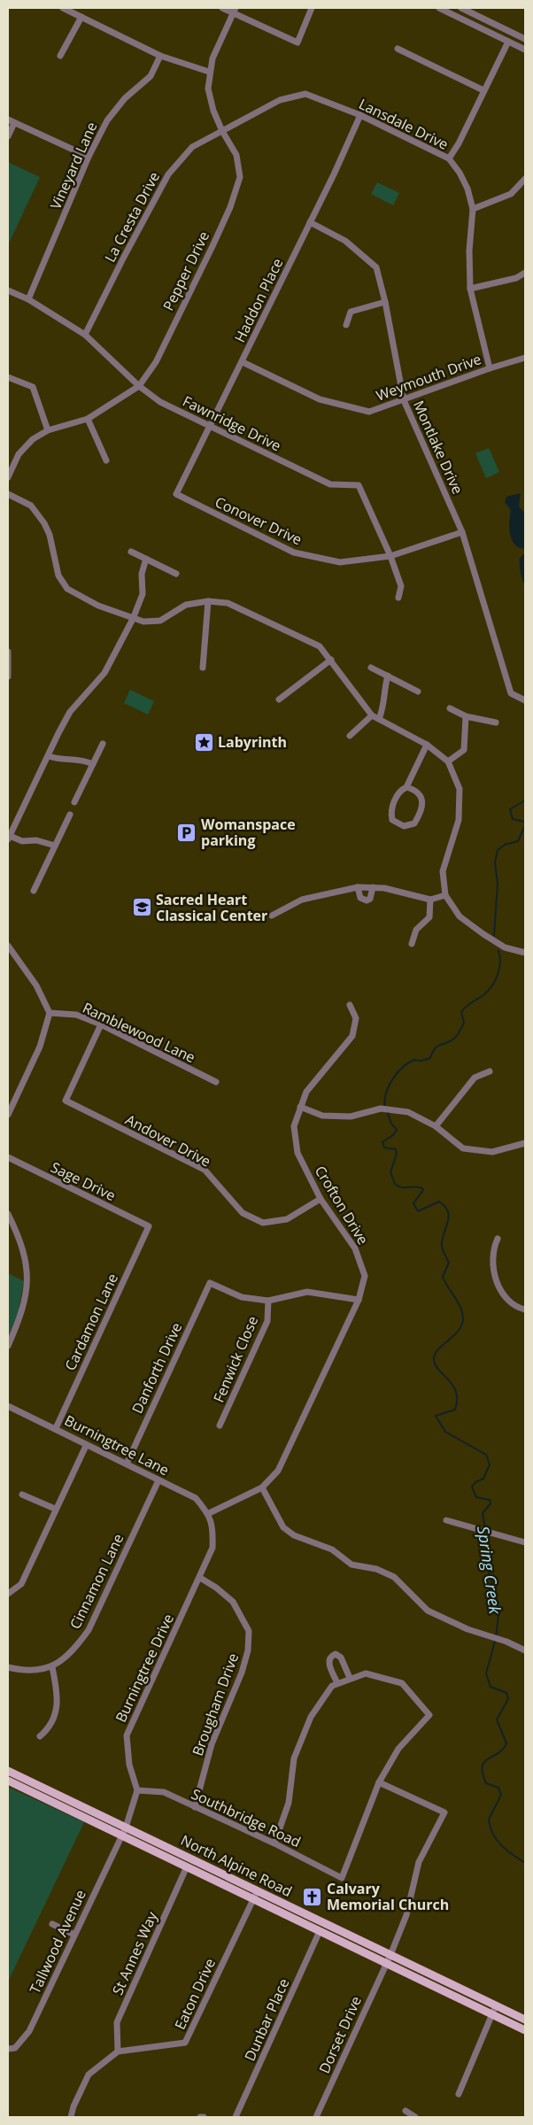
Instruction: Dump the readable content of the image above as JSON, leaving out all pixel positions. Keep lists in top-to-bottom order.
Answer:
{
  "streets": {
    "main road": ["North Alpine Road"],
    "street": [
      "Lansdale Drive",
      "Vineyard Lane",
      "La Cresta Drive",
      "Pepper Drive",
      "Haddon Place",
      "Weymouth Drive",
      "Fawnridge Drive",
      "Montlake Drive",
      "Conover Drive",
      "Ramblewood Lane",
      "Andover Drive",
      "Sage Drive",
      "Crofton Drive",
      "Cardamon Lane",
      "Fenwick Close",
      "Danforth Drive",
      "Burningtree Lane",
      "Cinnamon Lane",
      "Burningtree Drive",
      "Brougham Drive",
      "Southbridge Road",
      "Tallwood Avenue",
      "St Annes Way",
      "Eaton Drive",
      "Dunbar Place",
      "Dorset Drive"
    ]
  },
  "crossings": [
    ["Lansdale Drive", "La Cresta Drive"],
    ["Lansdale Drive", "Pepper Drive"],
    ["Lansdale Drive", "Haddon Place"],
    ["Lansdale Drive", "Weymouth Drive"],
    ["Vineyard Lane", "Fawnridge Drive"],
    ["La Cresta Drive", "Pepper Drive"],
    ["La Cresta Drive", "Fawnridge Drive"],
    ["Pepper Drive", "Fawnridge Drive"],
    ["Haddon Place", "Weymouth Drive"],
    ["Haddon Place", "Fawnridge Drive"],
    ["Haddon Place", "Montlake Drive"],
    ["Haddon Place", "Conover Drive"],
    ["Weymouth Drive", "Montlake Drive"],
    ["Fawnridge Drive", "Conover Drive"],
    ["Montlake Drive", "Conover Drive"],
    ["Ramblewood Lane", "Andover Drive"],
    ["Andover Drive", "Crofton Drive"],
    ["Sage Drive", "Cardamon Lane"],
    ["Crofton Drive", "Burningtree Lane"],
    ["Crofton Drive", "Burningtree Drive"],
    ["Cardamon Lane", "Burningtree Lane"],
    ["Fenwick Close", "Danforth Drive"],
    ["Danforth Drive", "Burningtree Lane"],
    ["Burningtree Lane", "Cinnamon Lane"],
    ["Burningtree Lane", "Burningtree Drive"],
    ["Burningtree Drive", "Brougham Drive"],
    ["Burningtree Drive", "Southbridge Road"],
    ["Brougham Drive", "Southbridge Road"],
    ["Southbridge Road", "Dorset Drive"],
    ["North Alpine Road", "Tallwood Avenue"],
    ["North Alpine Road", "St Annes Way"],
    ["North Alpine Road", "Eaton Drive"],
    ["North Alpine Road", "Dunbar Place"],
    ["North Alpine Road", "Dorset Drive"],
    ["St Annes Way", "Eaton Drive"]
  ],
  "water": ["Spring Creek"],
  "places": {
    "place": ["Labyrinth"],
    "parking": ["Womanspace parking"],
    "school or university": ["Sacred Heart Classical Center"],
    "church": ["Calvary Memorial Church"]
  }
}
